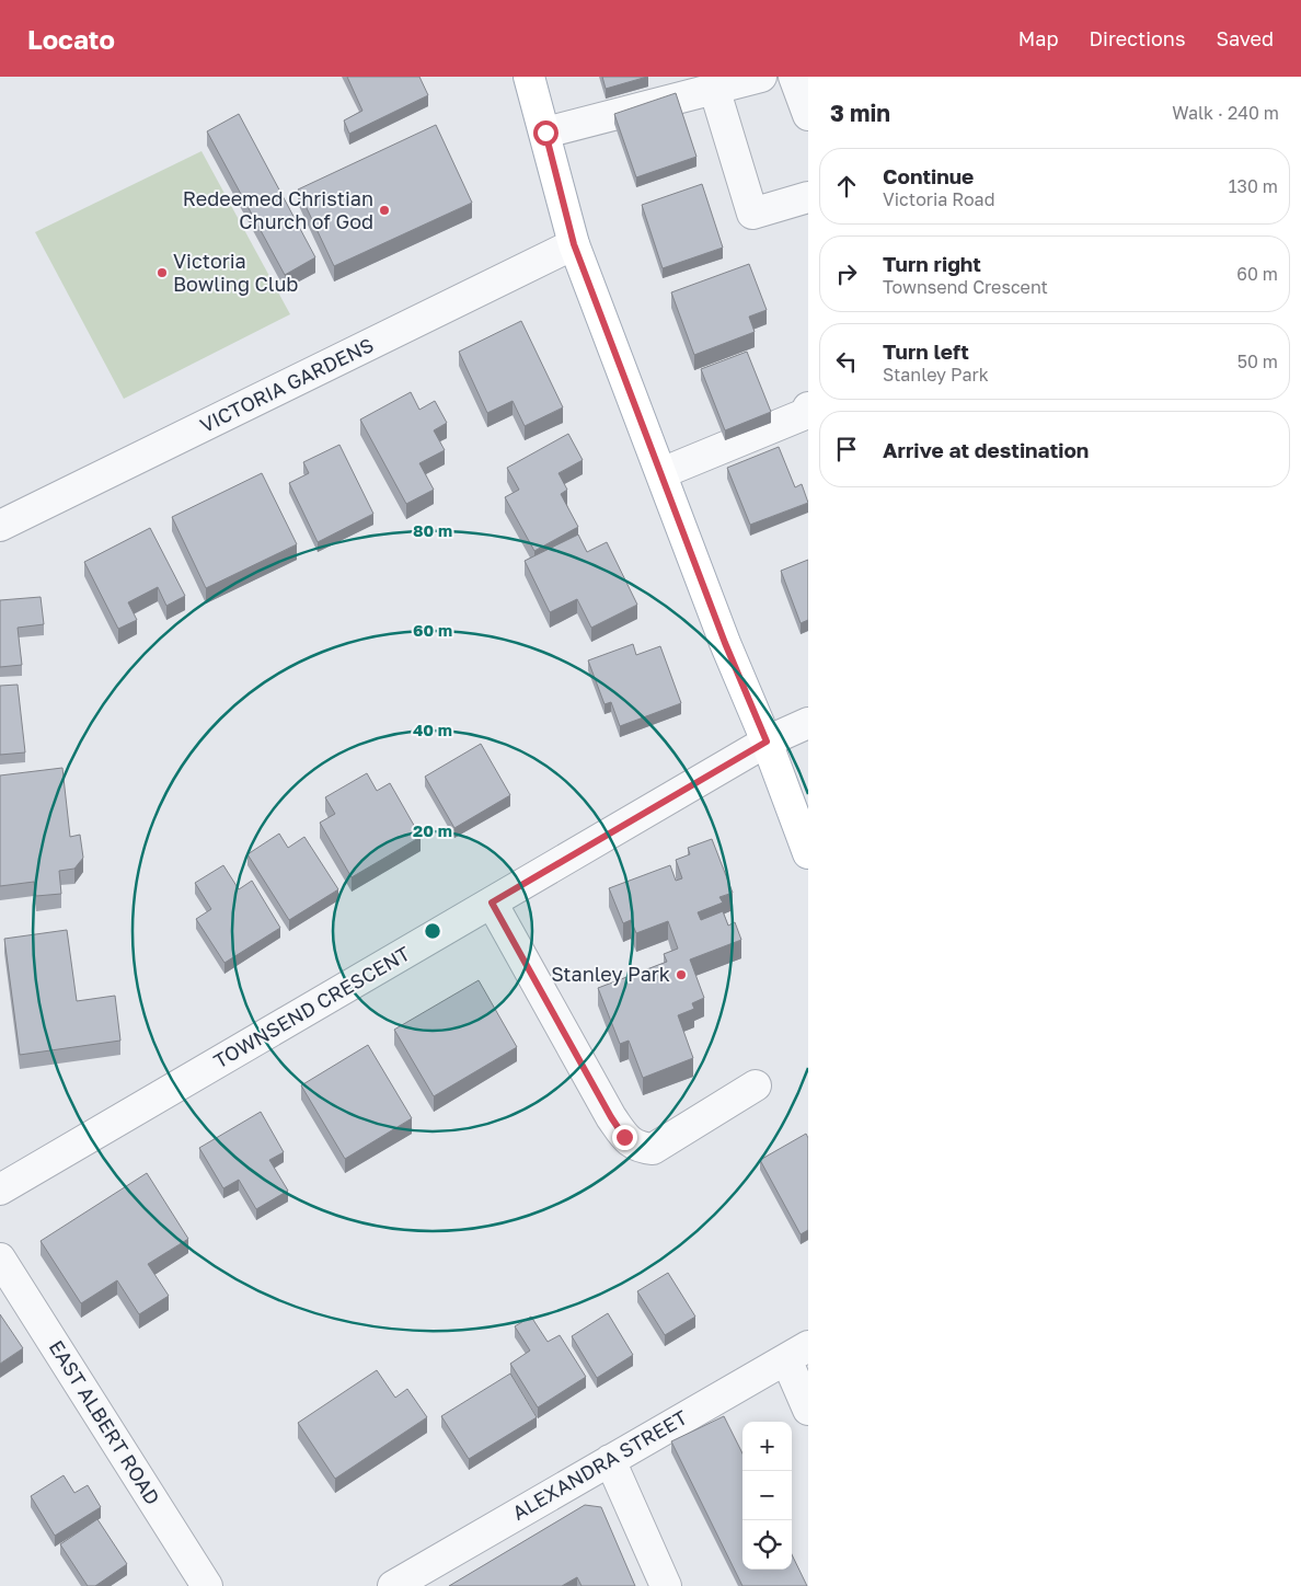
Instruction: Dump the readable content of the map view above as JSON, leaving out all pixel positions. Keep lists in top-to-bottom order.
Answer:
{
  "streets": {
    "street": [
      "VICTORIA GARDENS",
      "TOWNSEND CRESCENT",
      "EAST ALBERT ROAD",
      "ALEXANDRA STREET"
    ]
  },
  "places": ["Redeemed Christian Church of God", "Victoria Bowling Club", "Stanley Park"],
  "page": {
    "header": "Locato",
    "nav": ["Map", "Directions", "Saved"],
    "heading": ["3 min", "Walk · 240 m"],
    "list": [
      ["Continue", "Victoria Road", "130 m"],
      ["Turn right", "Townsend Crescent", "60 m"],
      ["Turn left", "Stanley Park", "50 m"],
      "Arrive at destination"
    ],
    "map_buttons": ["+", "−"]
  },
  "rings": [
    "80 m",
    "60 m",
    "40 m",
    "20 m"
  ]
}
